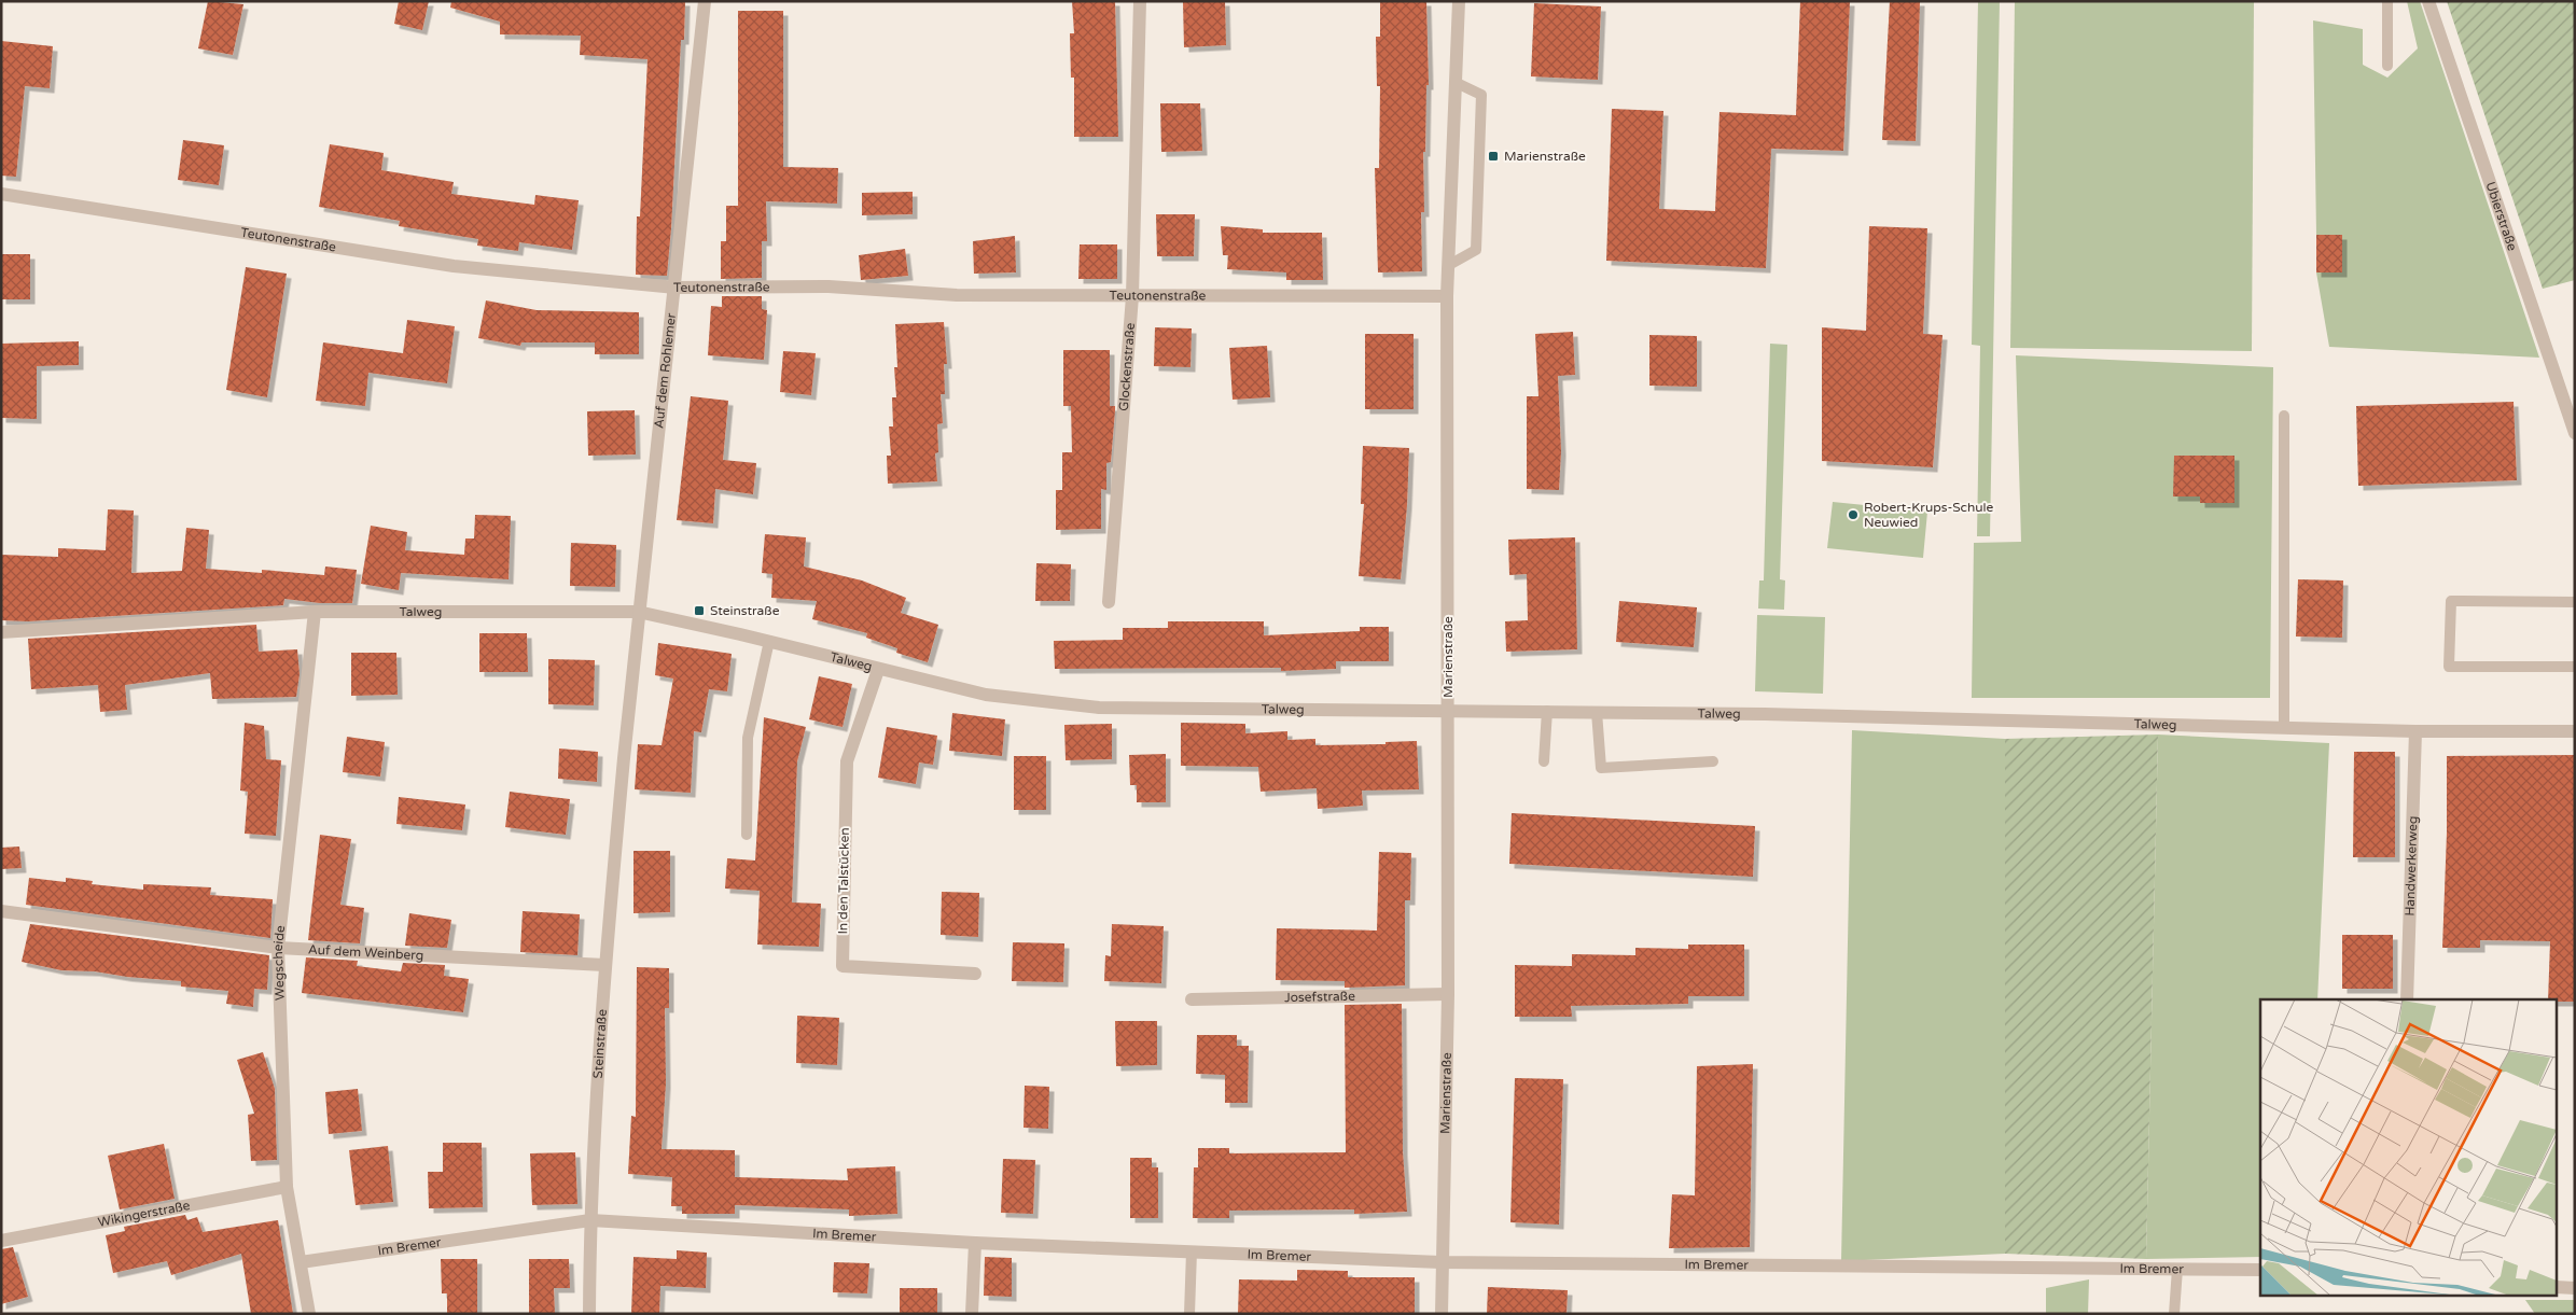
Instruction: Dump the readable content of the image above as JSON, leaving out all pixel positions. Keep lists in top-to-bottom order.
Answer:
{
  "streets": {
    "street": [
      "Ubierstraße",
      "Teutonenstraße",
      "Glockenstraße",
      "Auf dem Rohlemer",
      "Talweg",
      "Marienstraße",
      "Handwerkerweg",
      "In den Talstücken",
      "Auf dem Weinberg",
      "Wegscheide",
      "Josefstraße",
      "Steinstraße",
      "Wikingerstraße",
      "Im Bremer"
    ]
  },
  "crossings": [
    ["Teutonenstraße", "Glockenstraße"],
    ["Teutonenstraße", "Auf dem Rohlemer"],
    ["Teutonenstraße", "Marienstraße"],
    ["Auf dem Rohlemer", "Talweg"],
    ["Auf dem Rohlemer", "Steinstraße"],
    ["Talweg", "Marienstraße"],
    ["Talweg", "Handwerkerweg"],
    ["Talweg", "In den Talstücken"],
    ["Talweg", "Wegscheide"],
    ["Talweg", "Steinstraße"],
    ["Marienstraße", "Josefstraße"],
    ["Marienstraße", "Im Bremer"],
    ["Auf dem Weinberg", "Wegscheide"],
    ["Auf dem Weinberg", "Steinstraße"],
    ["Wegscheide", "Wikingerstraße"],
    ["Wegscheide", "Im Bremer"],
    ["Steinstraße", "Im Bremer"]
  ],
  "places": {
    "transit": ["Marienstraße", "Steinstraße"],
    "other": ["Robert-Krups-Schule Neuwied"]
  }
}
